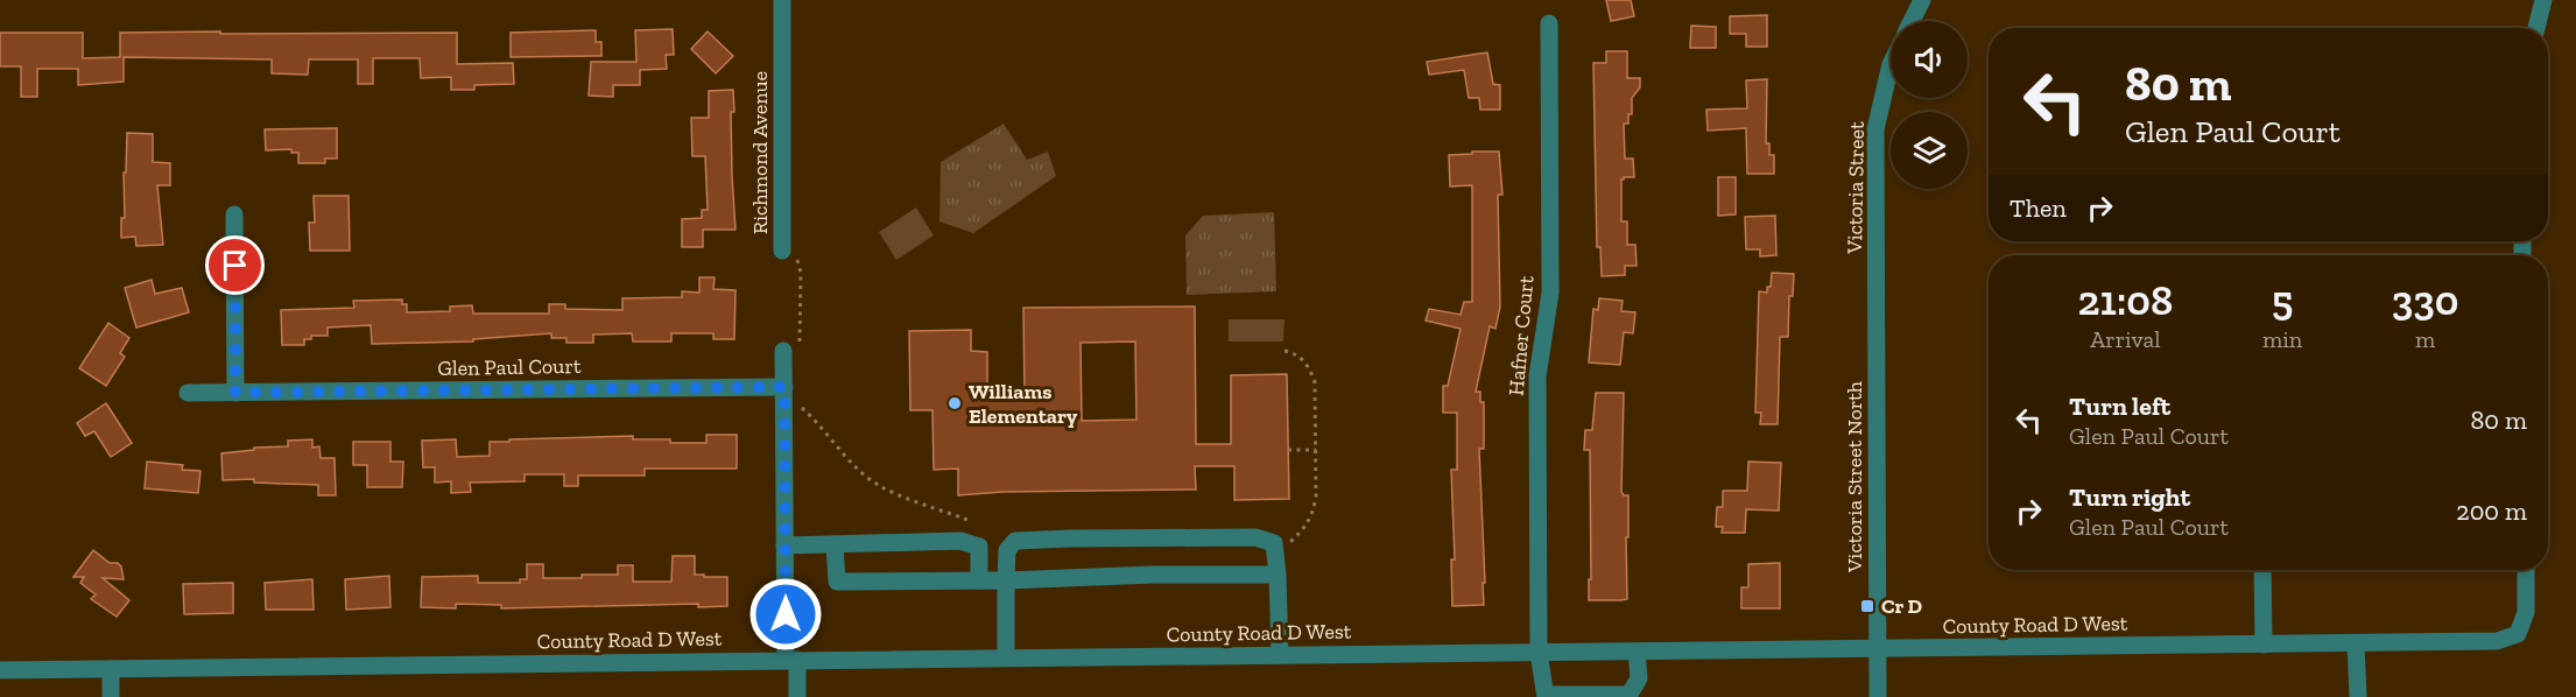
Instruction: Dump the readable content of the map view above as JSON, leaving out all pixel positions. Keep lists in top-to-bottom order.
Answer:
{
  "streets": {
    "street": [
      "Richmond Avenue",
      "Victoria Street",
      "Hafner Court",
      "Glen Paul Court",
      "Victoria Street North",
      "County Road D West"
    ]
  },
  "crossings": [
    ["Victoria Street", "Victoria Street North"],
    ["Hafner Court", "County Road D West"],
    ["Victoria Street North", "County Road D West"]
  ],
  "places": {
    "other": ["Williams Elementary"],
    "transit": ["Cr D"]
  },
  "page": {
    "turn": ["80 m", "Glen Paul Court"],
    "then": "Then",
    "eta": [
      "21:08",
      "Arrival",
      "5",
      "min",
      "330",
      "m"
    ],
    "list": [
      {
        "name": "Turn left",
        "note": "Glen Paul Court",
        "value": "80 m"
      },
      {
        "name": "Turn right",
        "note": "Glen Paul Court",
        "value": "200 m"
      }
    ]
  }
}
